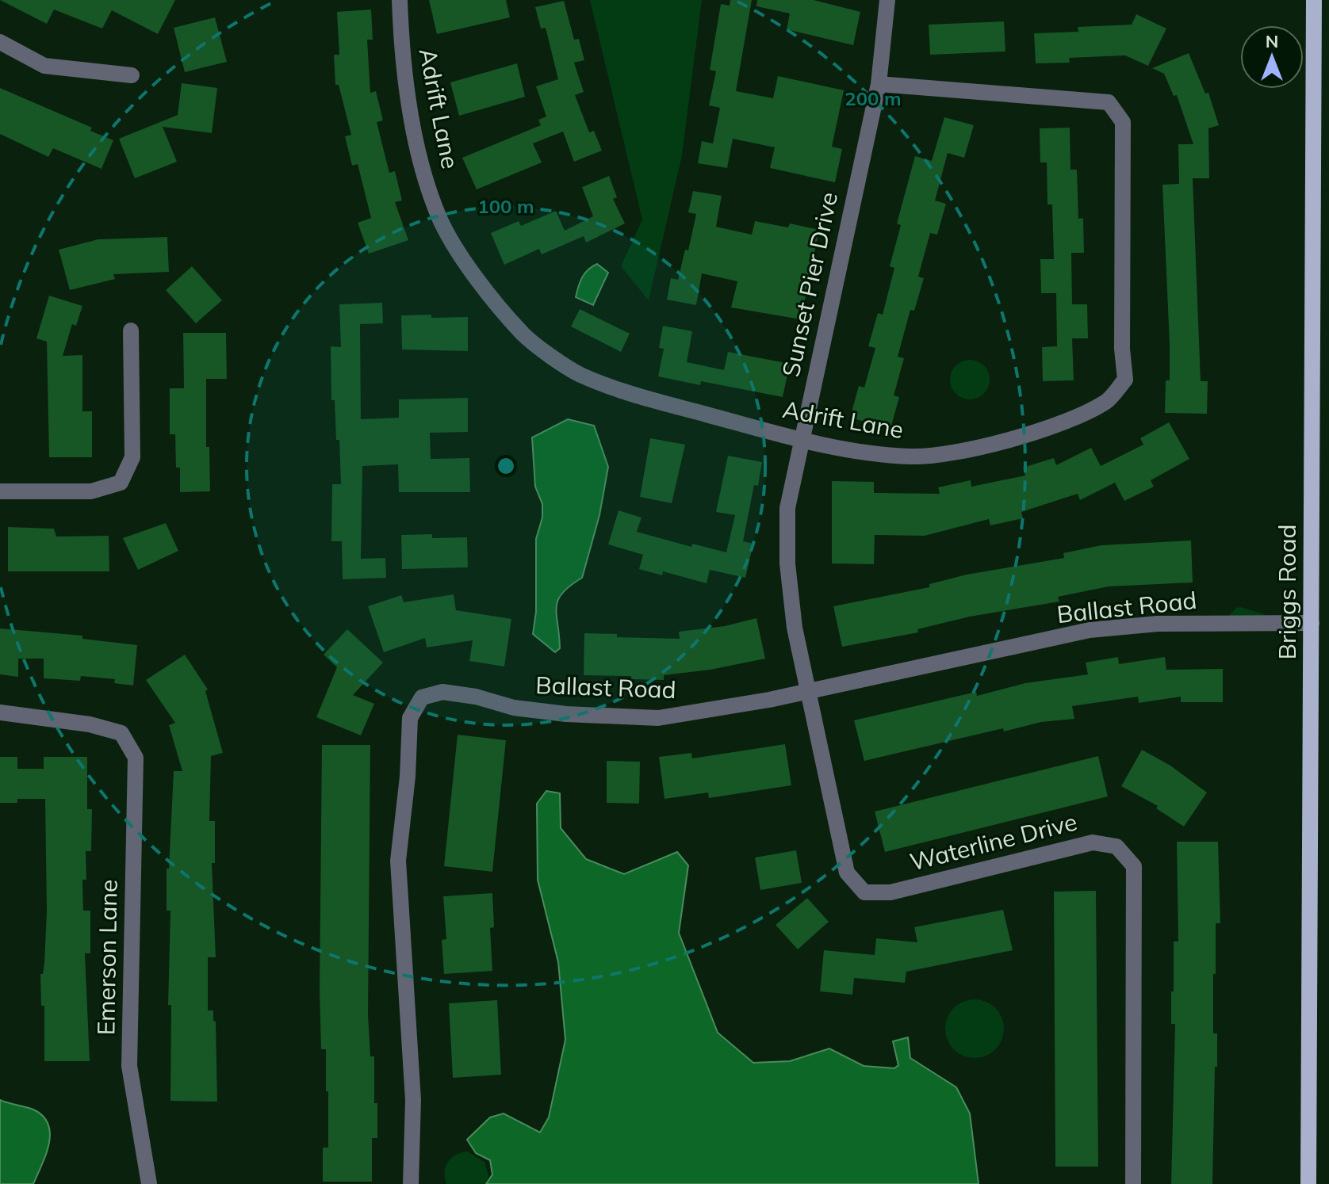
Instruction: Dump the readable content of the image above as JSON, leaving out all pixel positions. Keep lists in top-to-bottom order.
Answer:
{
  "streets": {
    "main road": ["Briggs Road"],
    "street": [
      "Adrift Lane",
      "Sunset Pier Drive",
      "Ballast Road",
      "Waterline Drive",
      "Emerson Lane"
    ]
  },
  "crossings": [
    ["Adrift Lane", "Sunset Pier Drive"],
    ["Sunset Pier Drive", "Ballast Road"],
    ["Sunset Pier Drive", "Waterline Drive"],
    ["Briggs Road", "Ballast Road"],
    ["Ballast Road", "Waterline Drive"]
  ],
  "north": "top",
  "rings": ["200 m", "100 m"]
}
